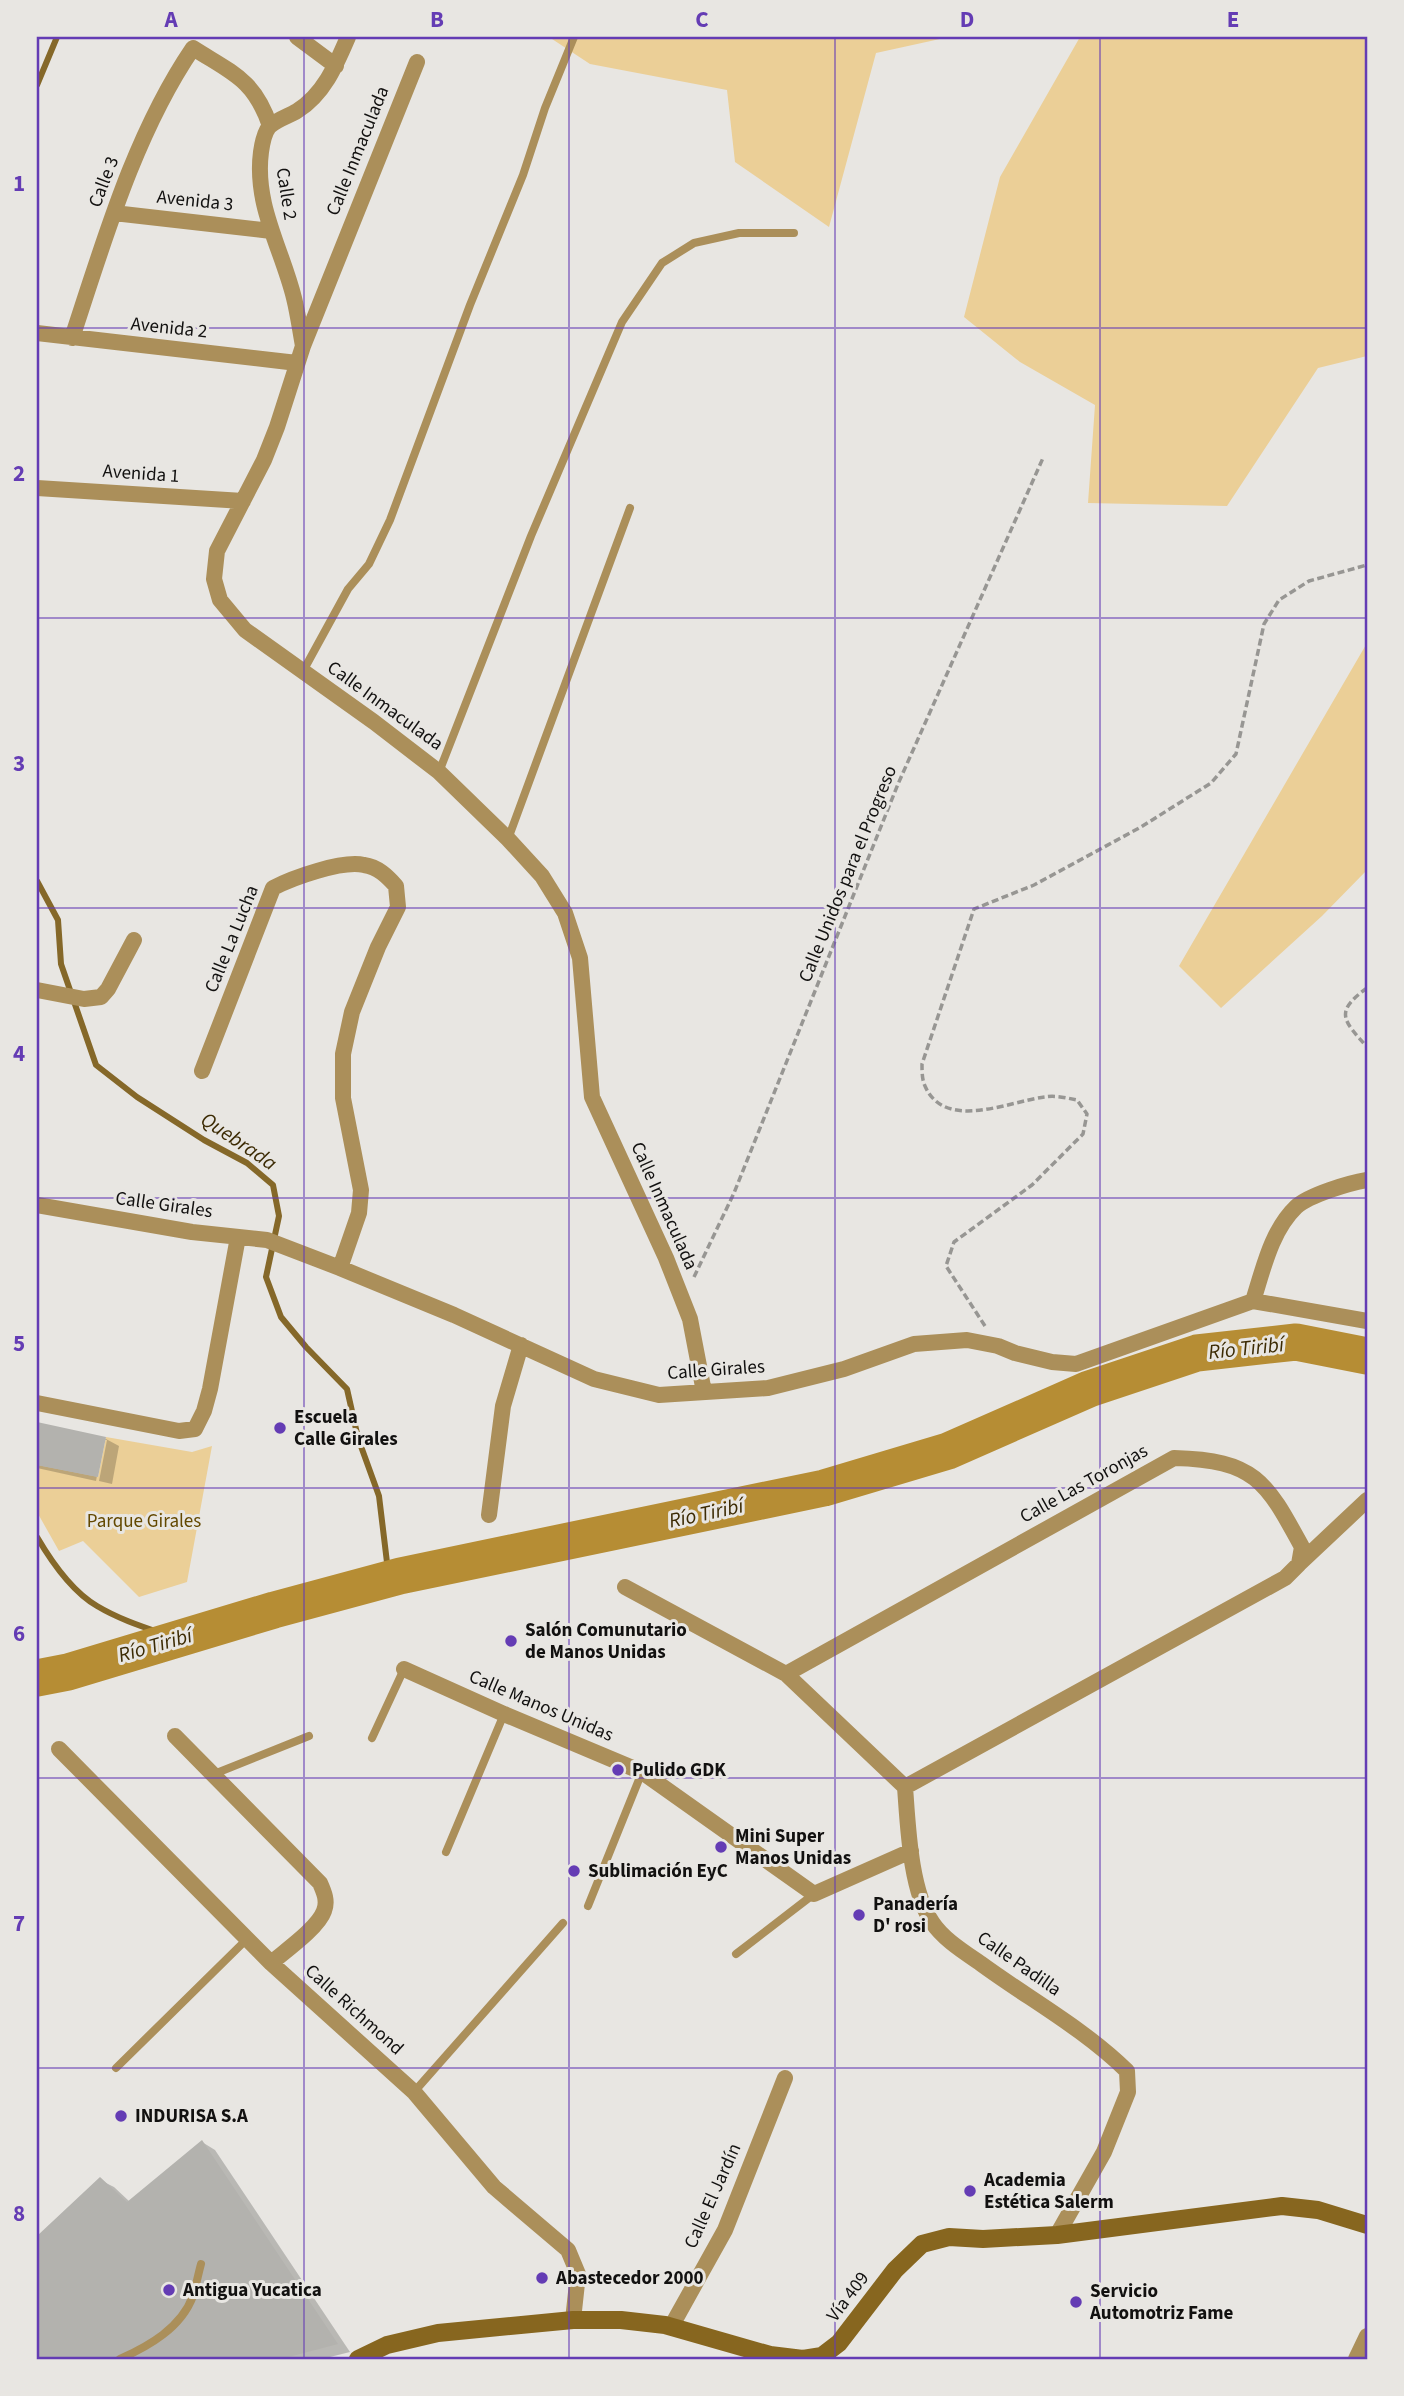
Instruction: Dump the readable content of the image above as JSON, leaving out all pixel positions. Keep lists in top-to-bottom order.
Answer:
{
  "streets": {
    "street": [
      "Calle Inmaculada",
      "Calle 3",
      "Calle 2",
      "Avenida 3",
      "Avenida 2",
      "Avenida 1",
      "Calle La Lucha",
      "Calle Girales",
      "Calle Las Toronjas",
      "Calle Manos Unidas",
      "Calle Padilla",
      "Calle Richmond",
      "Calle El Jardín",
      "Vía 409"
    ],
    "path": ["Calle Unidos para el Progreso"]
  },
  "crossings": [
    ["Calle Inmaculada", "Calle 2"],
    ["Calle Inmaculada", "Avenida 2"],
    ["Calle Inmaculada", "Avenida 1"],
    ["Calle Inmaculada", "Calle Unidos para el Progreso"],
    ["Calle Inmaculada", "Calle Girales"],
    ["Calle 3", "Calle 2"],
    ["Calle 3", "Avenida 3"],
    ["Calle 3", "Avenida 2"],
    ["Calle 2", "Avenida 3"],
    ["Calle La Lucha", "Calle Girales"],
    ["Calle Padilla", "Vía 409"],
    ["Calle Richmond", "Vía 409"],
    ["Calle El Jardín", "Vía 409"]
  ],
  "water": ["Quebrada", "Río Tiribí"],
  "parks": ["Parque Girales"],
  "places": [
    "Escuela Calle Girales",
    "Salón Comunutario de Manos Unidas",
    "Pulido GDK",
    "Mini Super Manos Unidas",
    "Sublimación EyC",
    "Panadería D' rosi",
    "INDURISA S.A",
    "Academia Estética Salerm",
    "Abastecedor 2000",
    "Antigua Yucatica",
    "Servicio Automotriz Fame"
  ],
  "grid": {
    "columns": [
      "A",
      "B",
      "C",
      "D",
      "E"
    ],
    "rows": [
      "1",
      "2",
      "3",
      "4",
      "5",
      "6",
      "7",
      "8"
    ]
  }
}
